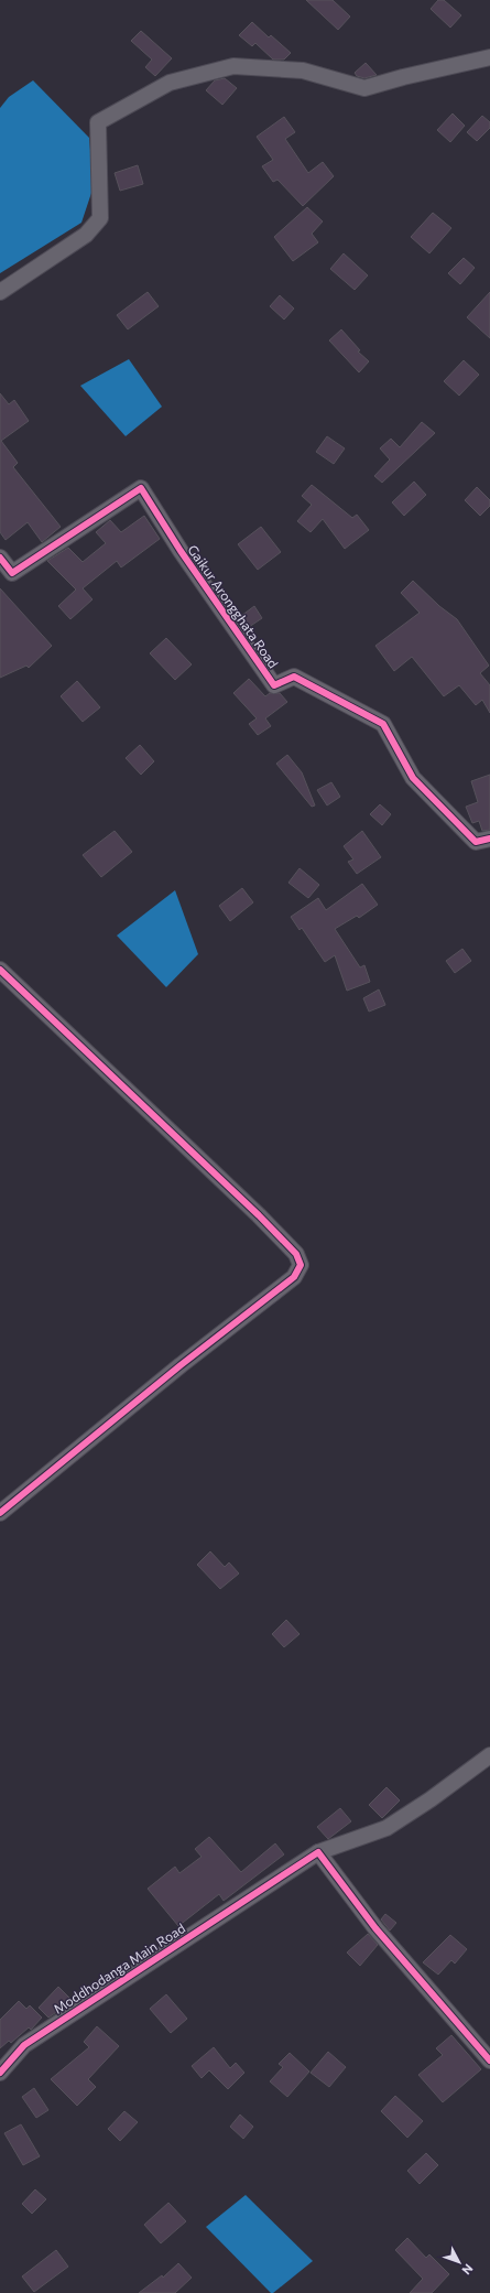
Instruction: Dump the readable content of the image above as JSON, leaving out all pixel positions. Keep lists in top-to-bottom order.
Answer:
{
  "streets": {
    "street": ["Gaikur Arongghata Road", "Moddhodanga Main Road"]
  },
  "north": "bottom right"
}
